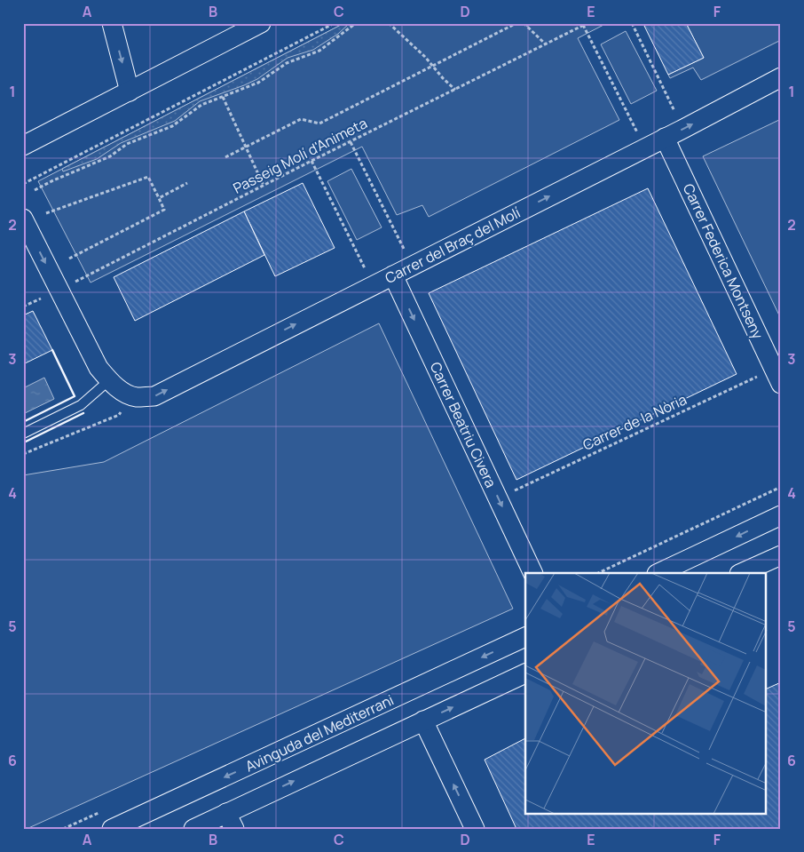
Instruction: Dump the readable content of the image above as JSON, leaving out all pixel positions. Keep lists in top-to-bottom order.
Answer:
{
  "streets": {
    "street": [
      "Carrer del Braç del Molí",
      "Carrer Federica Montseny",
      "Carrer Beatriu Civera",
      "Avinguda del Mediterrani"
    ],
    "path": ["Passeig Molí d'Animeta", "Carrer de la Nòria"]
  },
  "crossings": [
    ["Carrer del Braç del Molí", "Carrer Federica Montseny"],
    ["Carrer del Braç del Molí", "Carrer Beatriu Civera"],
    ["Carrer Federica Montseny", "Carrer de la Nòria"],
    ["Carrer de la Nòria", "Carrer Beatriu Civera"]
  ],
  "one_way": ["Carrer del Braç del Molí", "Carrer Beatriu Civera"],
  "grid": {
    "columns": [
      "A",
      "B",
      "C",
      "D",
      "E",
      "F"
    ],
    "rows": [
      "1",
      "2",
      "3",
      "4",
      "5",
      "6"
    ]
  }
}
